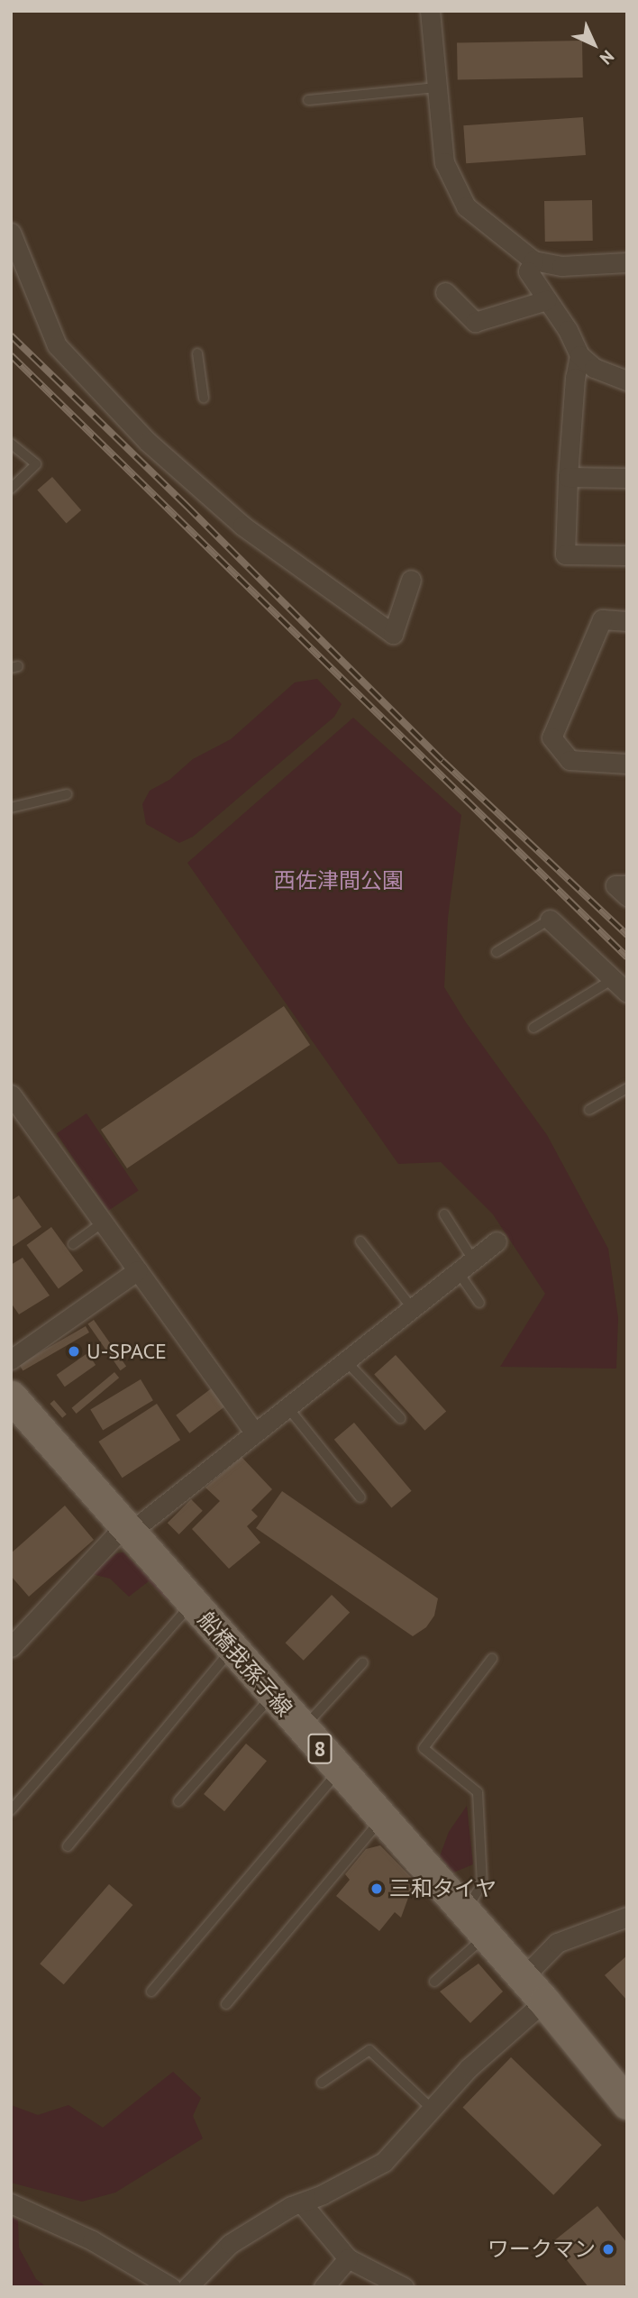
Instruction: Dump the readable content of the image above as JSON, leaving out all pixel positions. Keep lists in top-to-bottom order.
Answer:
{
  "streets": {
    "main road": ["船橋我孫子線", "8"]
  },
  "parks": ["西佐津間公園"],
  "places": ["U-SPACE", "三和タイヤ", "ワークマン"],
  "north": "bottom right"
}
